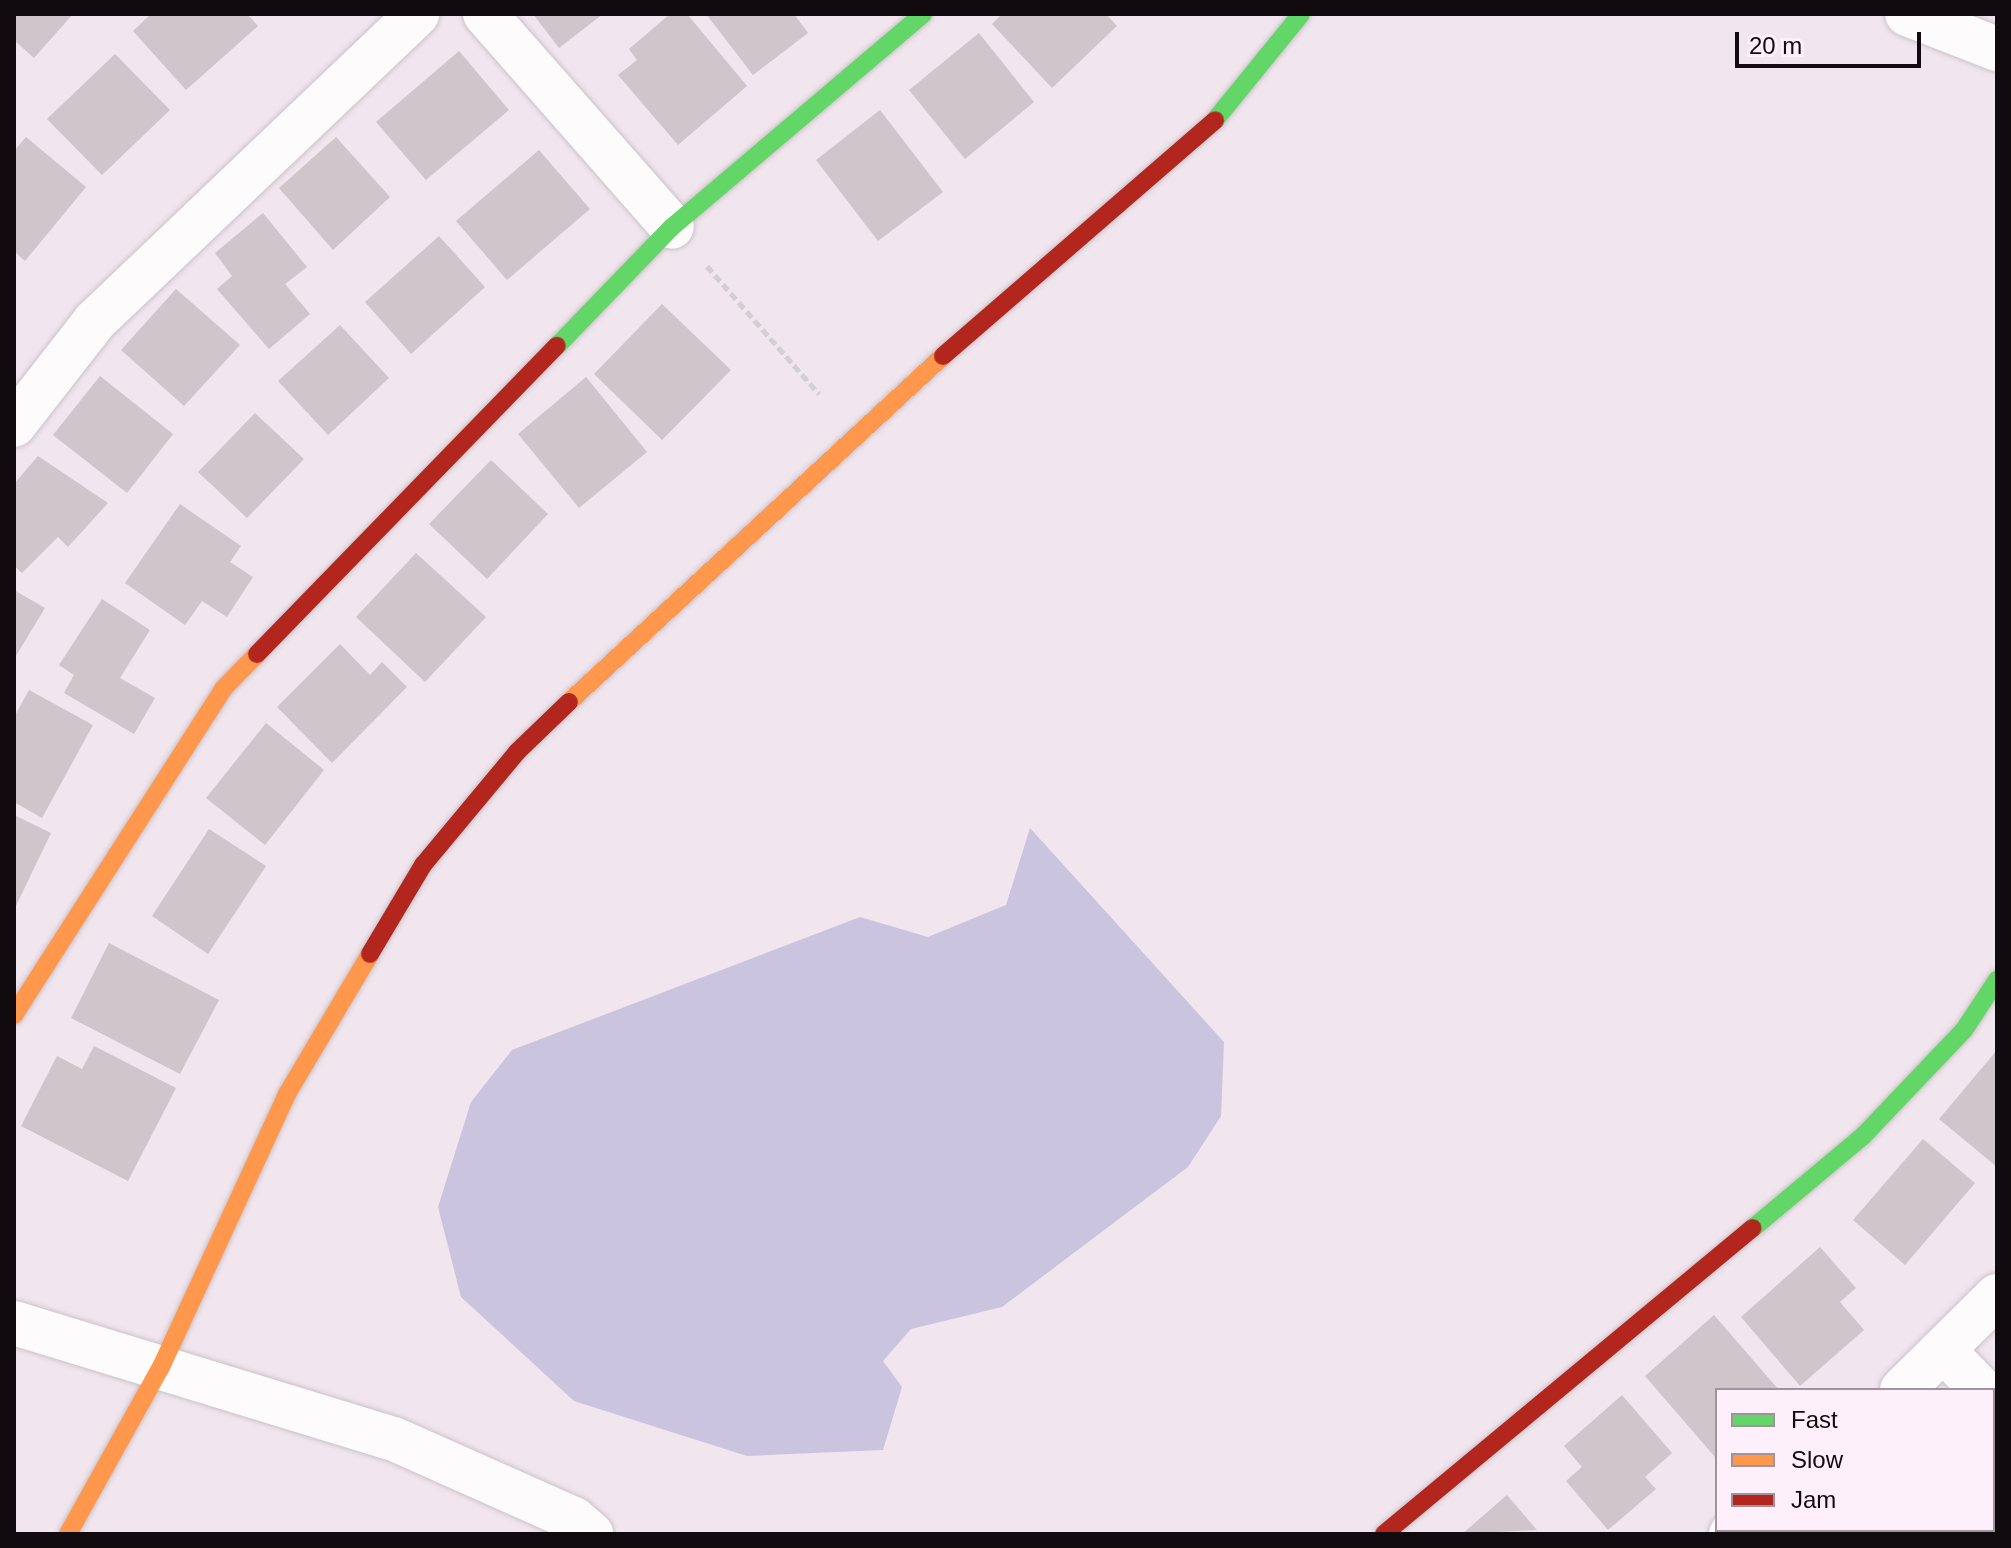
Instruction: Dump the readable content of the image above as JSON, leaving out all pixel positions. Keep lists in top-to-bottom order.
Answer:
{
  "legend": ["Fast", "Slow", "Jam"],
  "scale_bar": "20 m"
}
